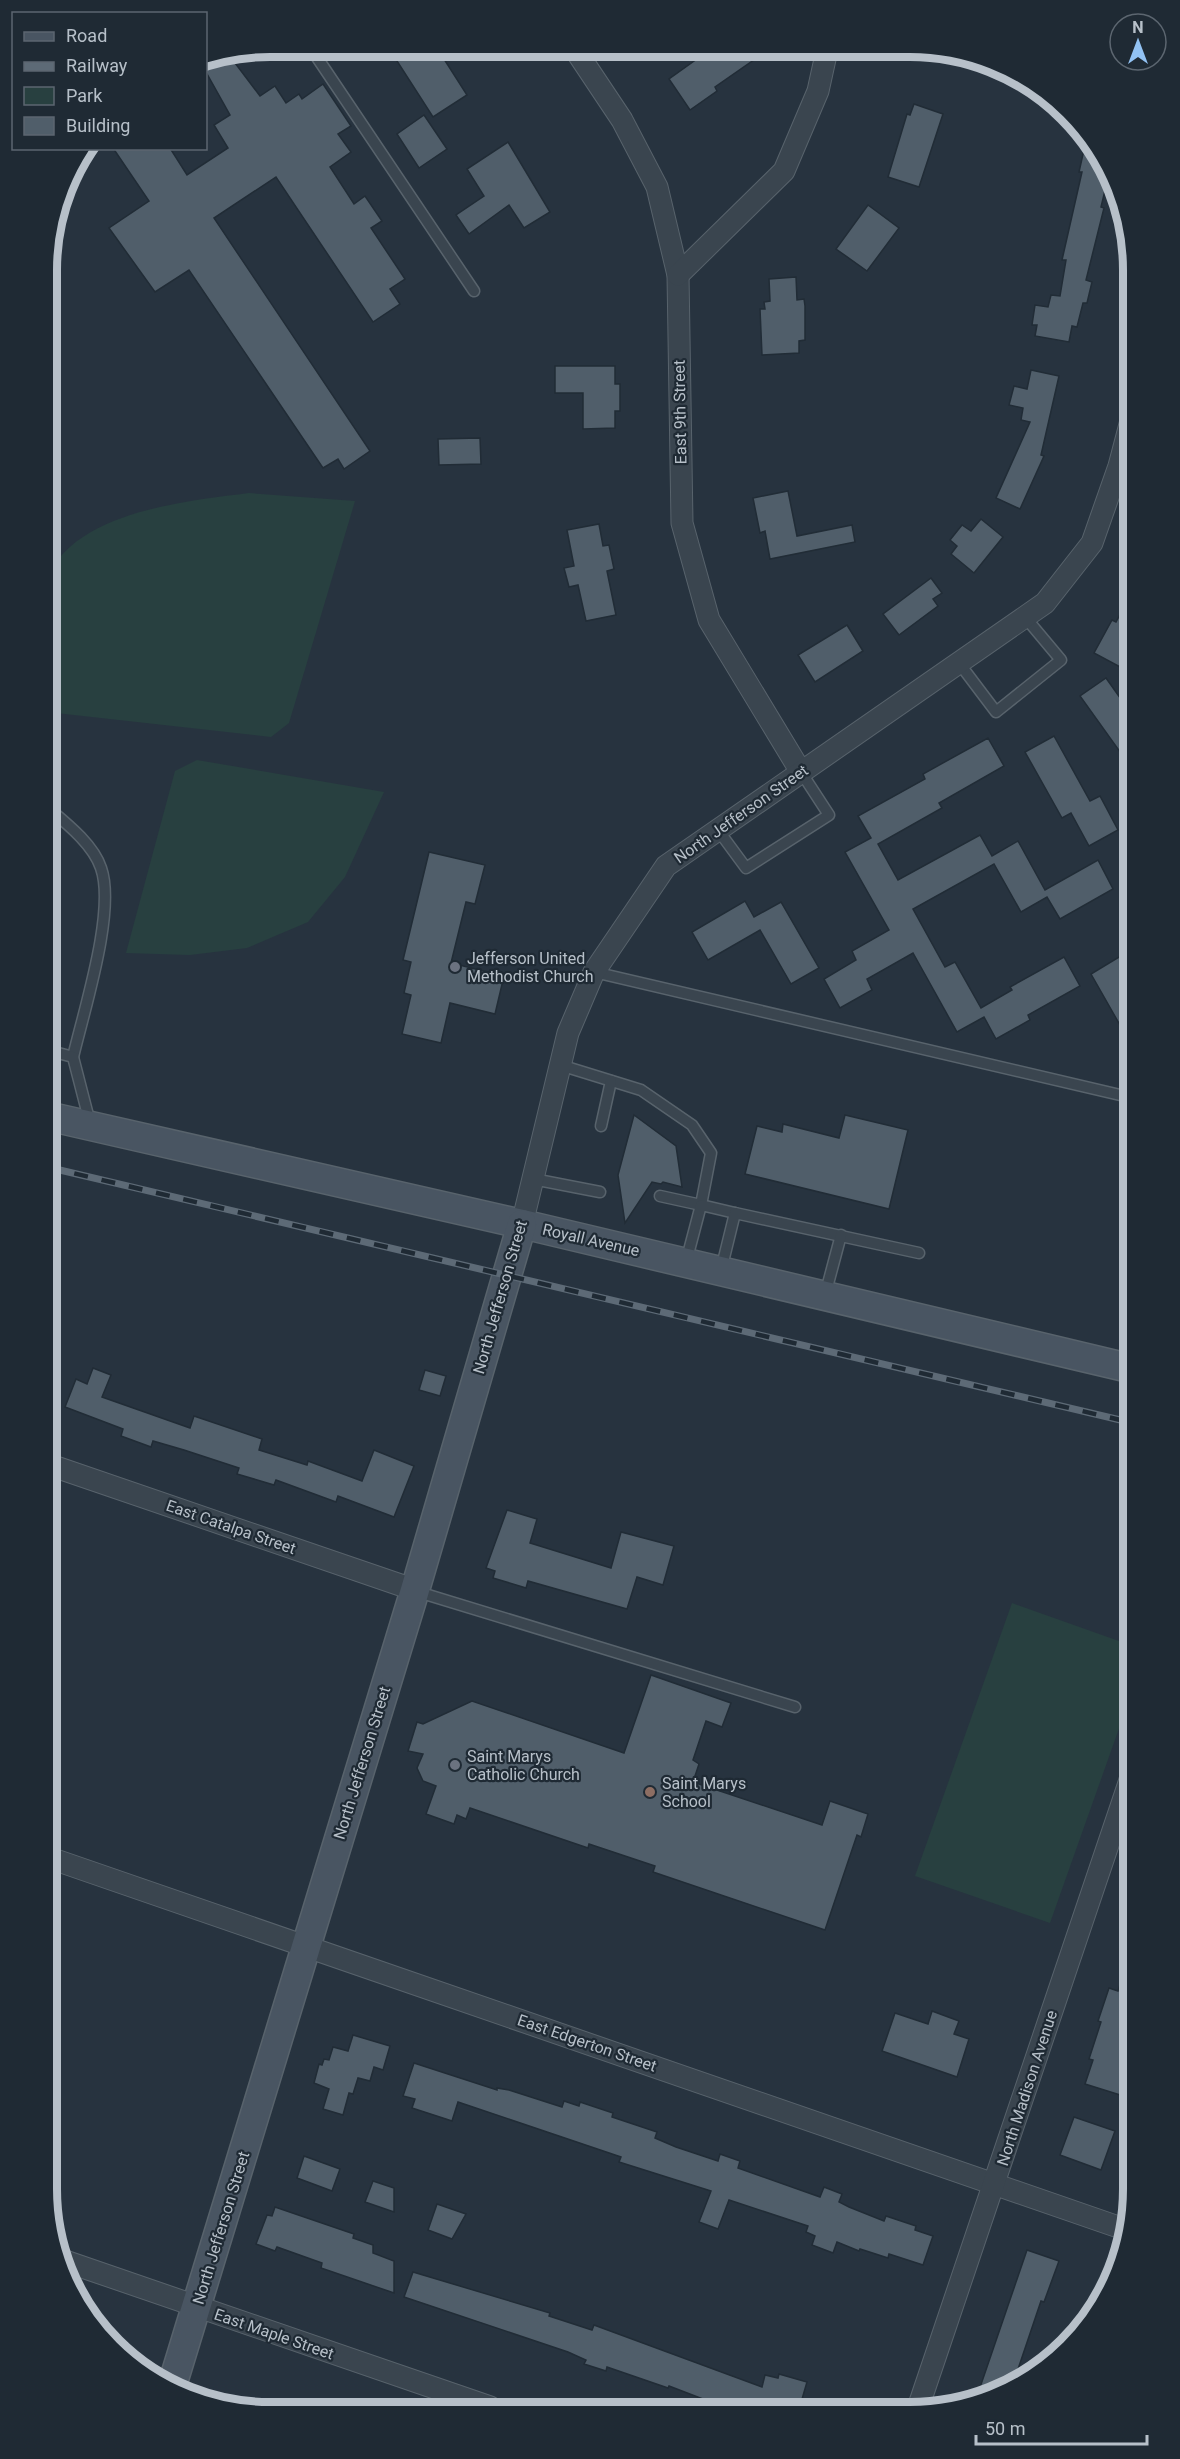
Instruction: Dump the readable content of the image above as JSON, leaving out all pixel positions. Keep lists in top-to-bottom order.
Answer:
{
  "streets": {
    "street": [
      "East 9th Street",
      "North Jefferson Street",
      "Royall Avenue",
      "East Catalpa Street",
      "East Edgerton Street",
      "North Madison Avenue",
      "East Maple Street"
    ]
  },
  "crossings": [
    ["East 9th Street", "North Jefferson Street"],
    ["North Jefferson Street", "Royall Avenue"],
    ["North Jefferson Street", "East Catalpa Street"],
    ["North Jefferson Street", "East Edgerton Street"],
    ["North Jefferson Street", "East Maple Street"],
    ["East Edgerton Street", "North Madison Avenue"]
  ],
  "places": ["Jefferson United Methodist Church", "Saint Marys Catholic Church", "Saint Marys School"],
  "legend": [
    "Road",
    "Railway",
    "Park",
    "Building"
  ],
  "scale_bar": "50 m",
  "north": "top"
}
